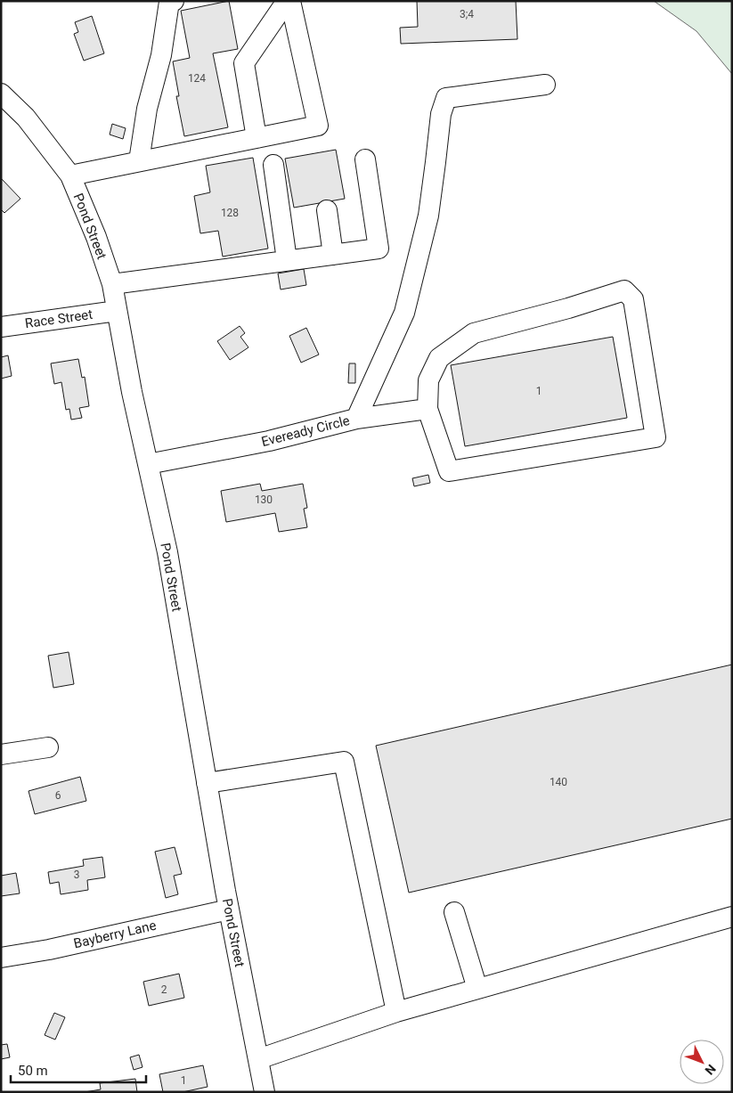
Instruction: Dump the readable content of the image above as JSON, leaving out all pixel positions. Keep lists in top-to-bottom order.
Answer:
{
  "streets": {
    "street": [
      "Pond Street",
      "Race Street",
      "Eveready Circle",
      "Bayberry Lane"
    ]
  },
  "crossings": [
    ["Pond Street", "Race Street"],
    ["Pond Street", "Eveready Circle"],
    ["Pond Street", "Bayberry Lane"]
  ],
  "house_numbers": [
    "3;4",
    "124",
    "128",
    "1",
    "130",
    "140",
    "6",
    "3",
    "2",
    "1"
  ],
  "scale_bar": "50 m",
  "north": "bottom right"
}
